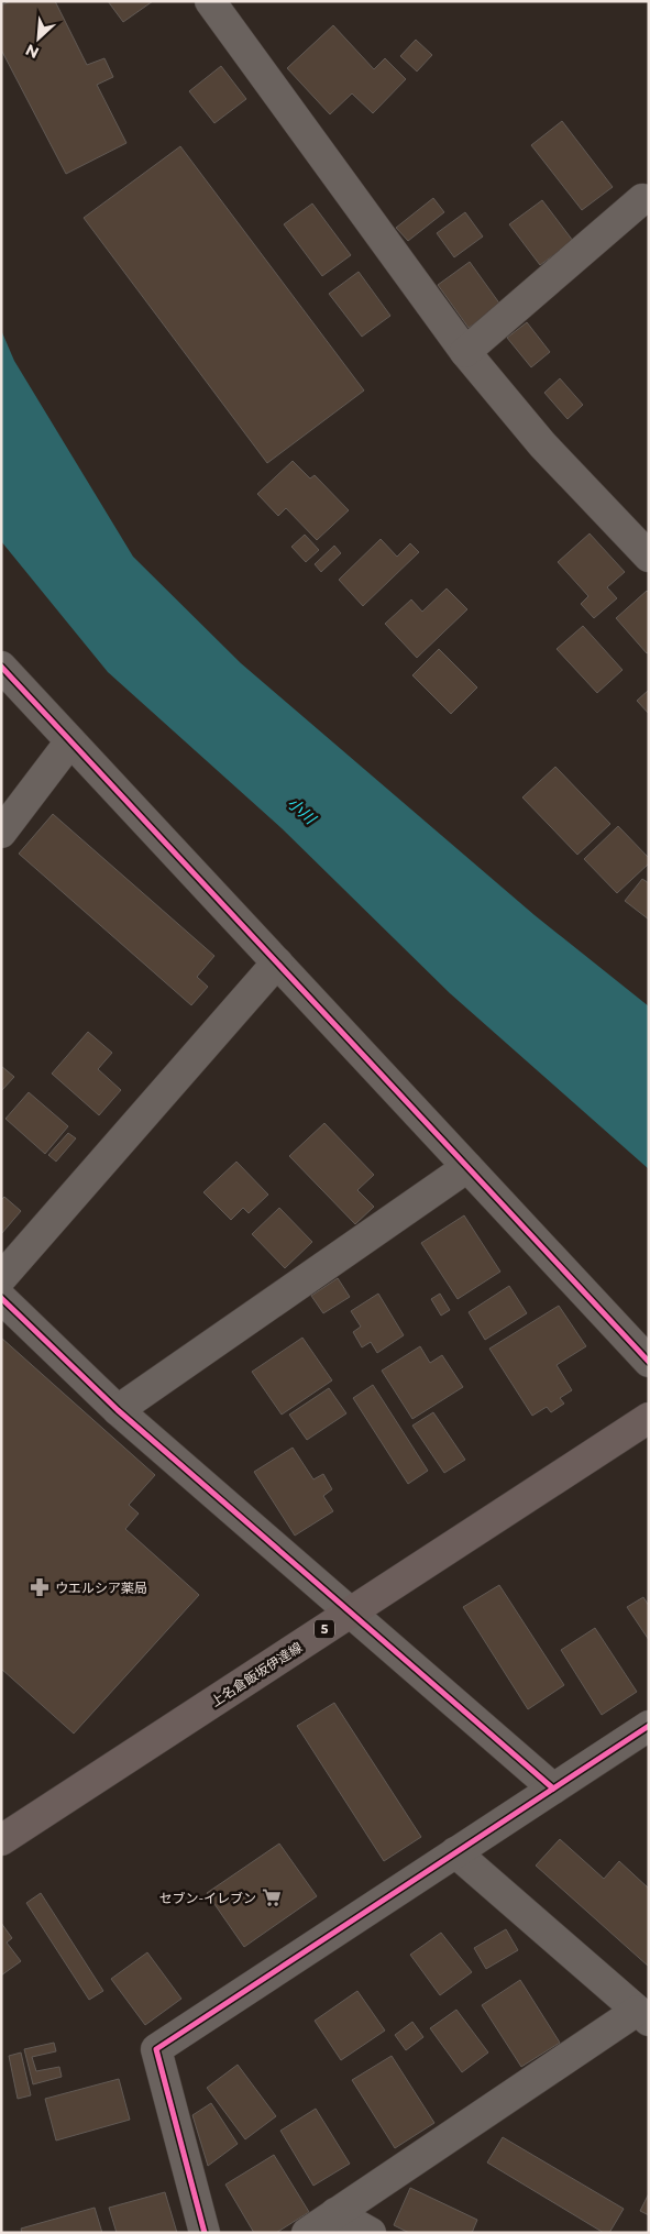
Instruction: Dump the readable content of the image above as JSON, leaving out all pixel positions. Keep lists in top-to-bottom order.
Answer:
{
  "streets": {
    "main road": ["5", "上名倉飯坂伊達線"]
  },
  "water": ["小川"],
  "places": {
    "pharmacy": ["ウエルシア薬局"],
    "supermarket": ["セブン-イレブン"]
  },
  "north": "bottom left"
}
